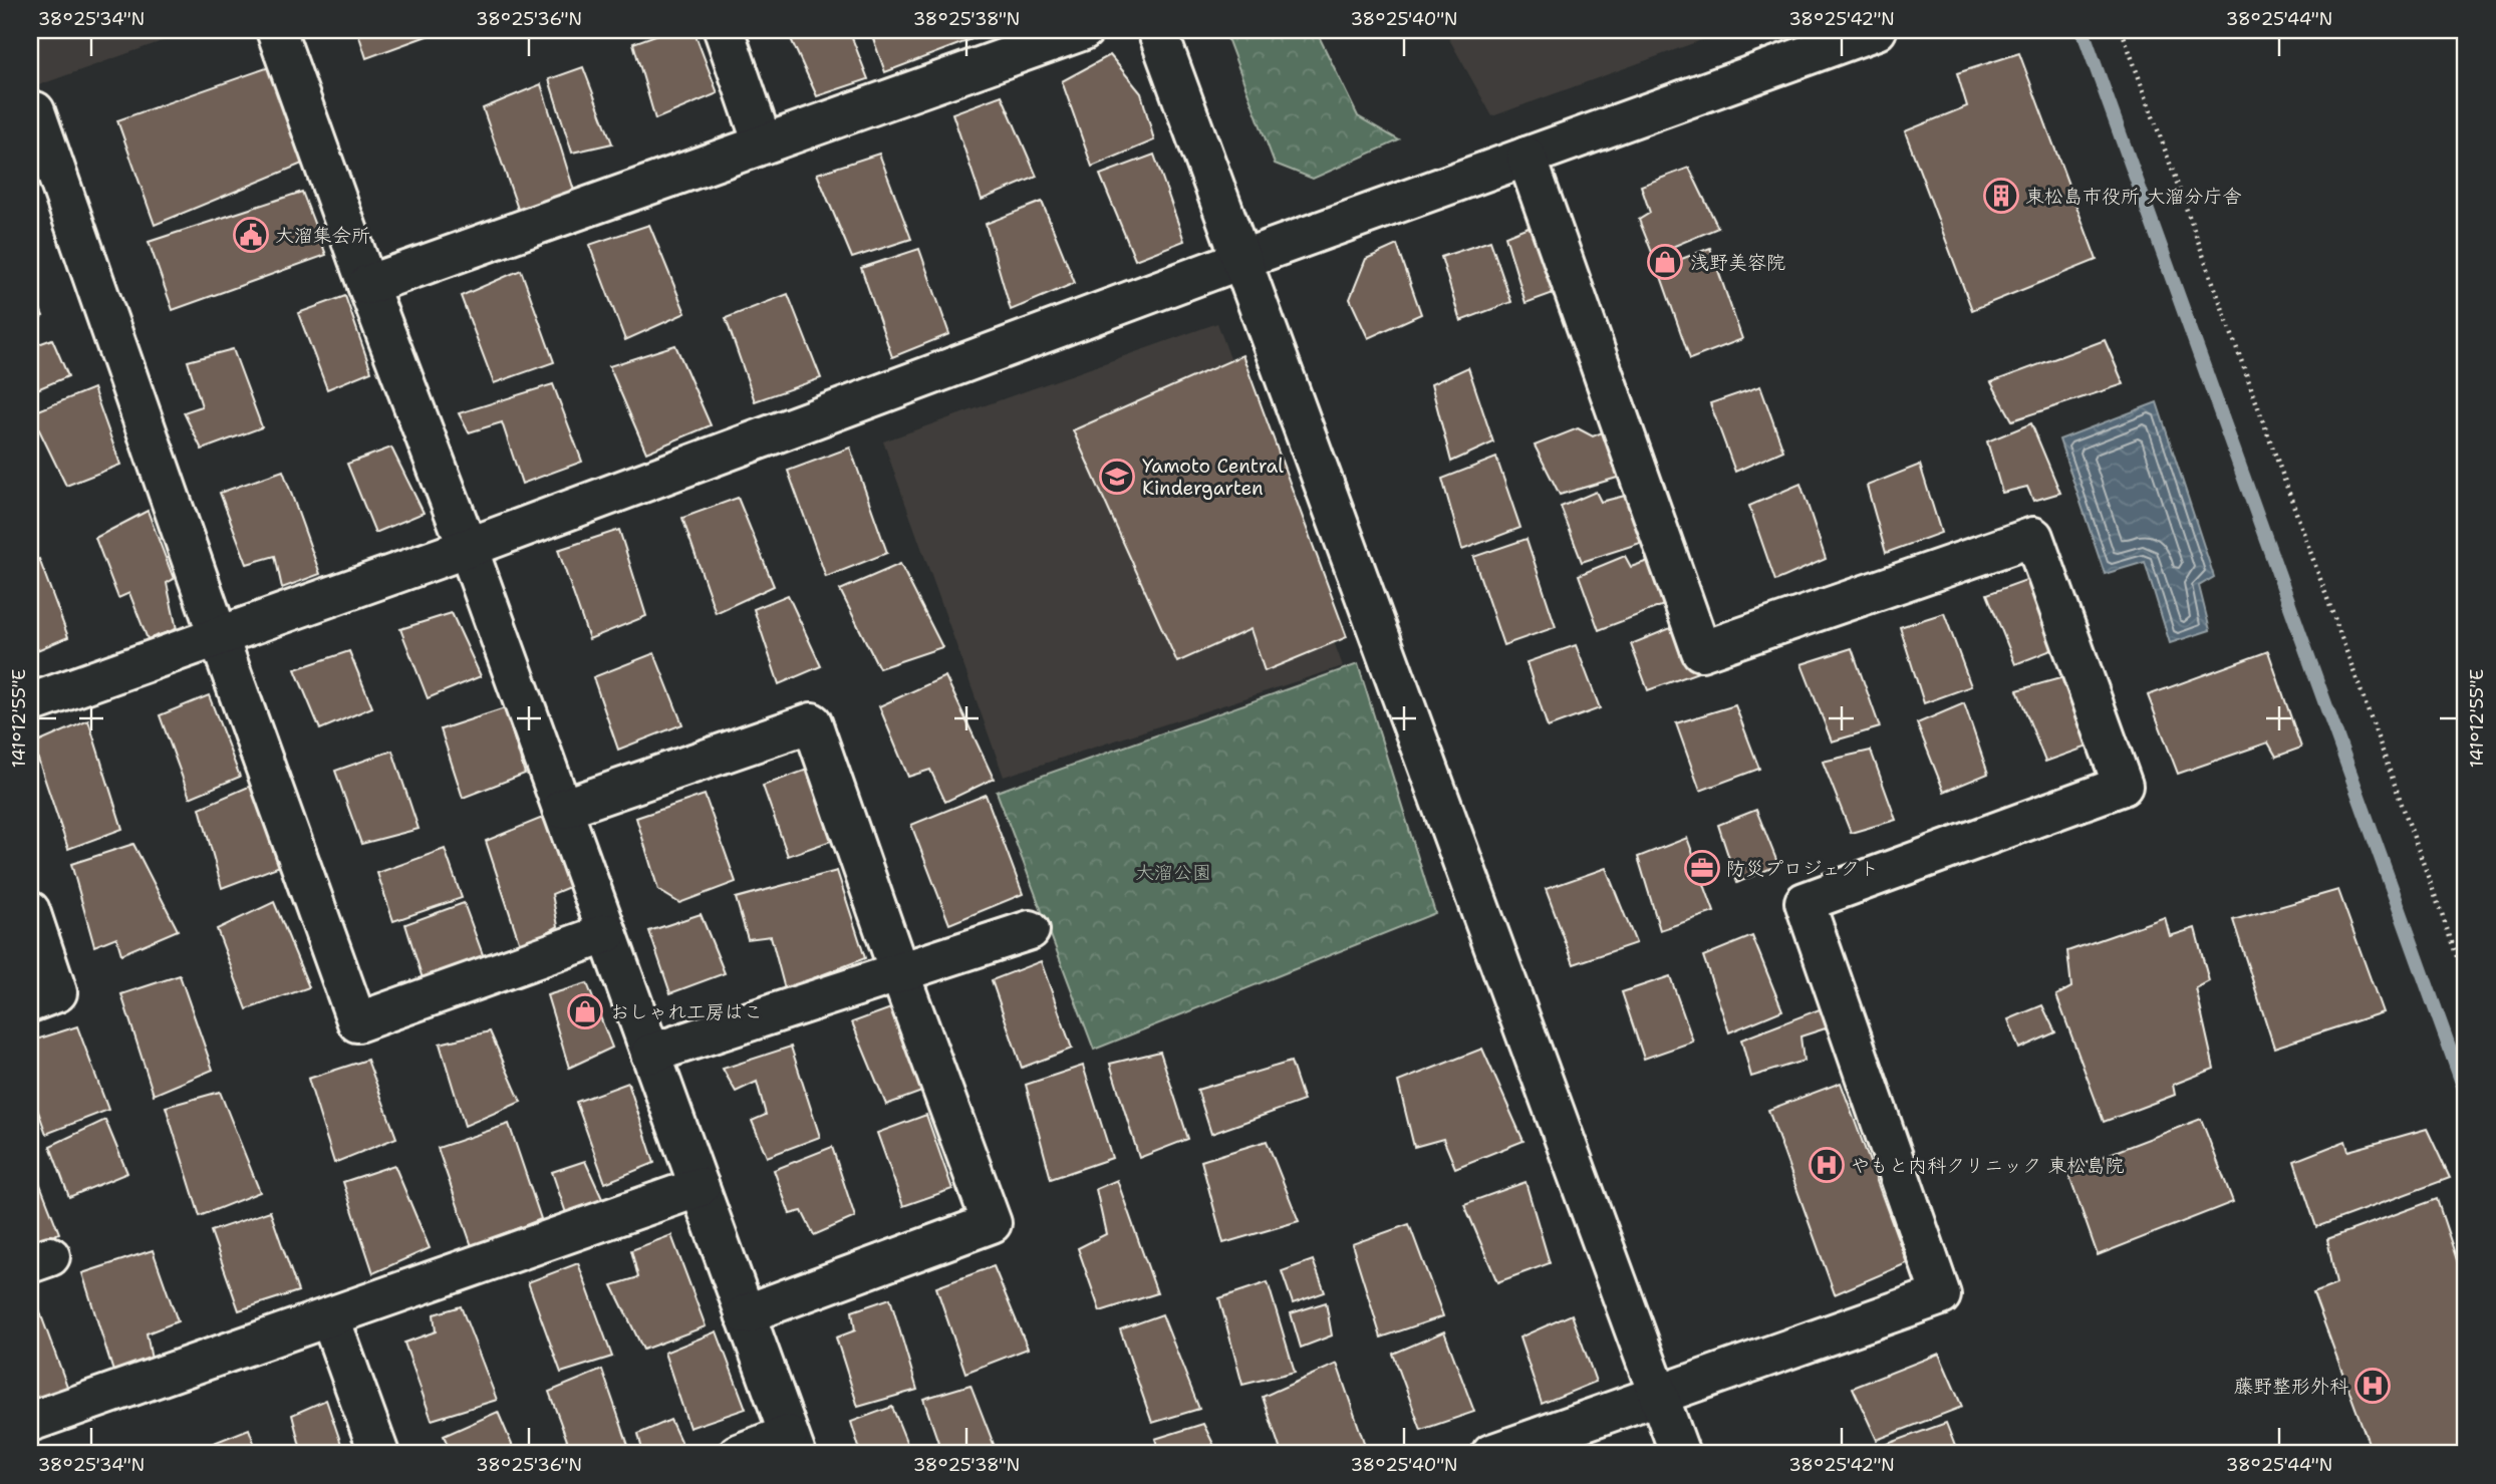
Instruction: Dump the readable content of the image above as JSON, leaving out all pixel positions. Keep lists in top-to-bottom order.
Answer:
{
  "parks": ["大溜公園"],
  "places": {
    "building": ["東松島市役所 大溜分庁舎"],
    "public building": ["大溜集会所"],
    "shop": ["浅野美容院", "おしゃれ工房はこ"],
    "school or university": ["Yamoto Central Kindergarten"],
    "office": ["防災プロジェクト"],
    "hospital": ["やもと内科クリニック 東松島院", "藤野整形外科"]
  },
  "coordinates": [
    "38°25'34\"N",
    "38°25'36\"N",
    "38°25'38\"N",
    "38°25'40\"N",
    "38°25'42\"N",
    "38°25'44\"N",
    "141°12'55\"E"
  ]
}
